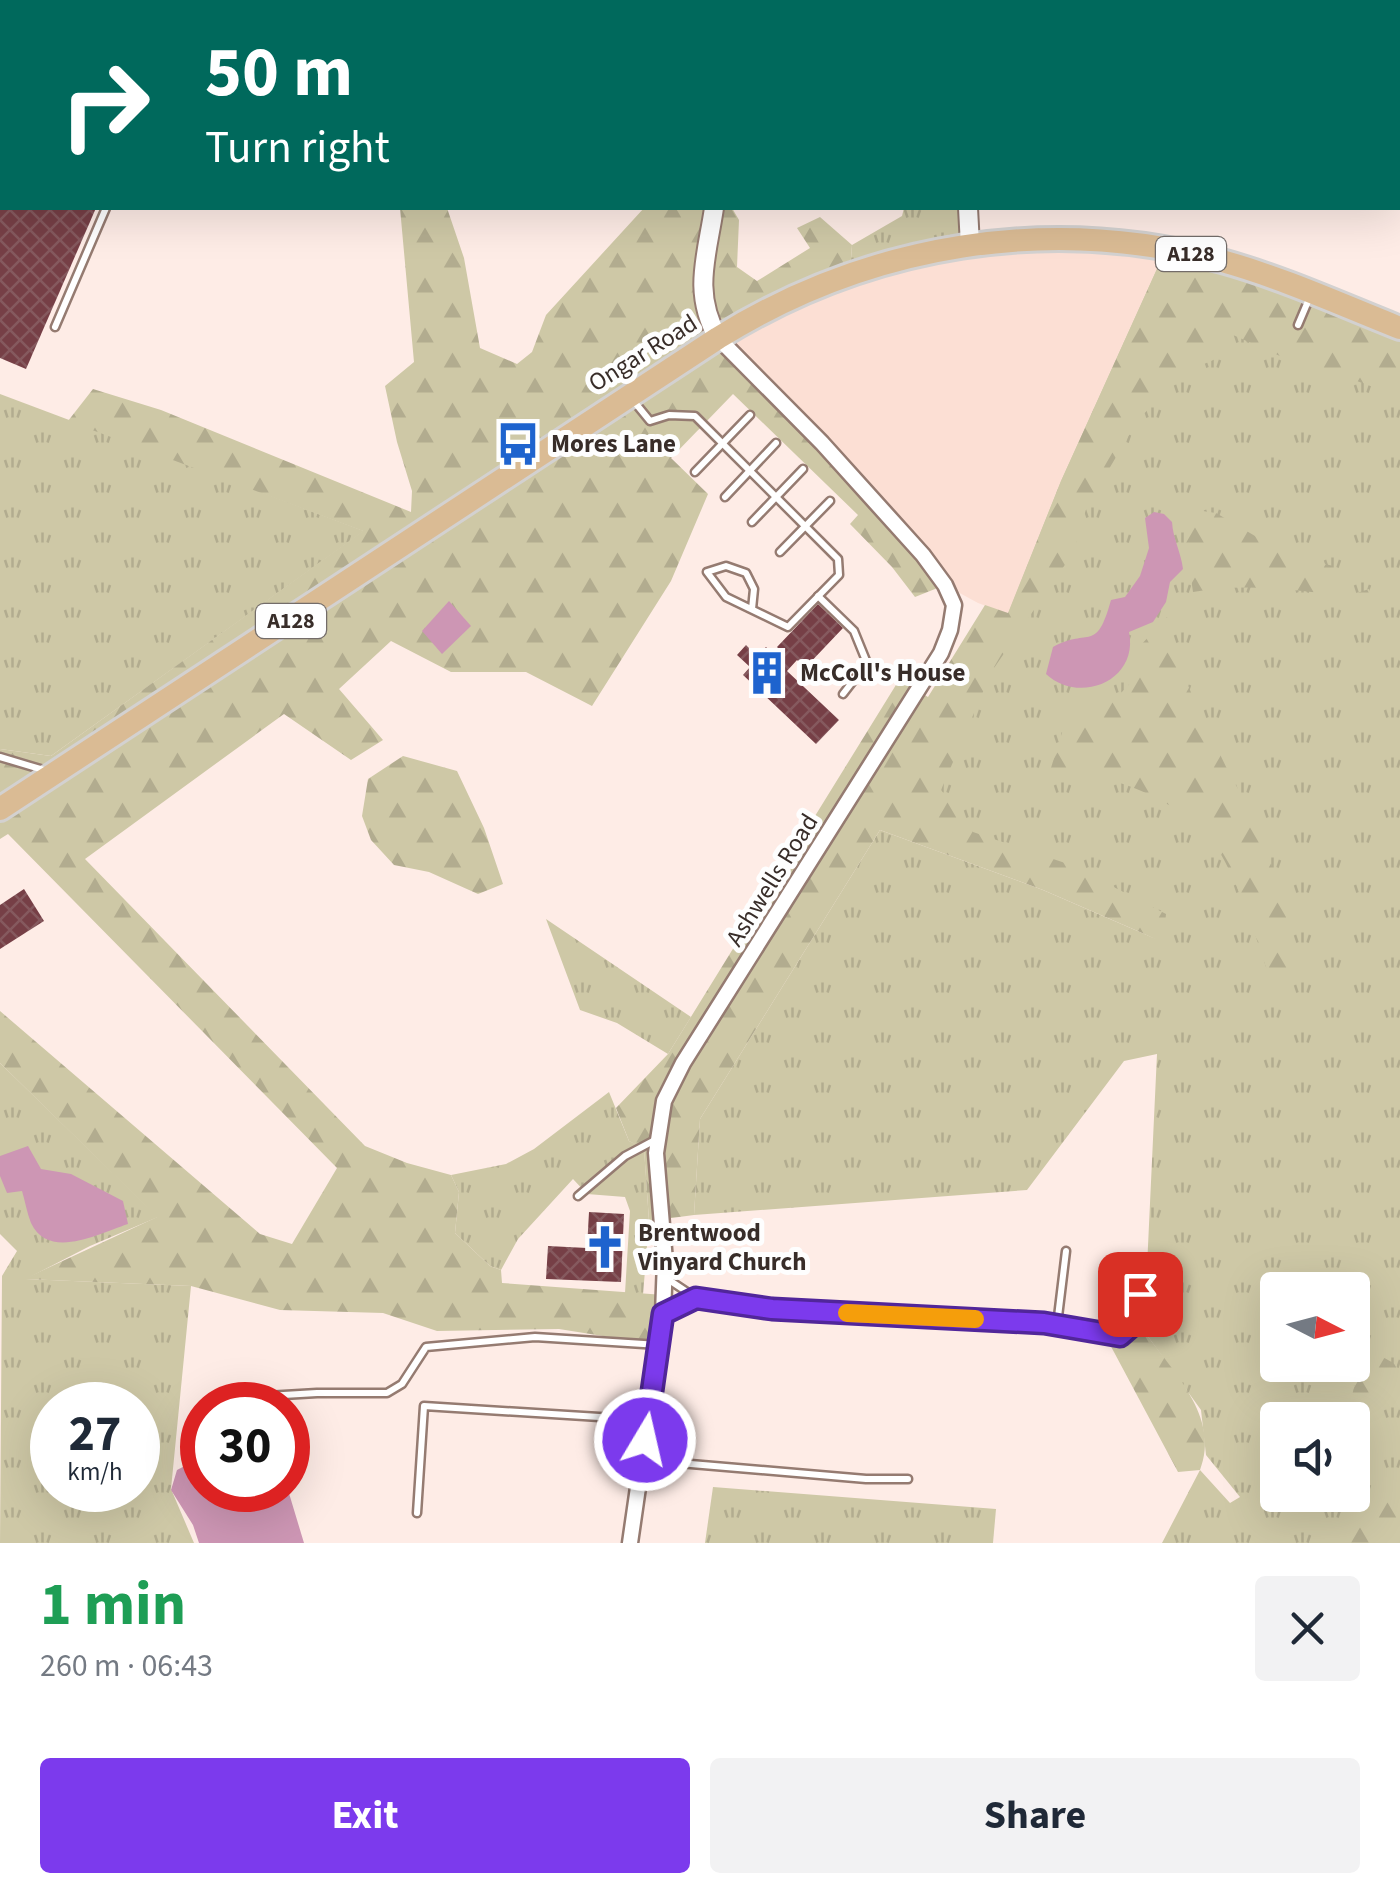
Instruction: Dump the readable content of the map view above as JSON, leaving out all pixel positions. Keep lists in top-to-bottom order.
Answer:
{
  "streets": {
    "main road": ["A128", "Ongar Road"],
    "street": ["Ashwells Road"]
  },
  "crossings": [
    ["Ongar Road", "Ashwells Road"]
  ],
  "places": {
    "bus stop": ["Mores Lane"],
    "building": ["McColl's House"],
    "church": ["Brentwood Vinyard Church"]
  },
  "north": "right",
  "page": {
    "turn": ["50 m", "Turn right"],
    "speed": "27 km/h",
    "limit": "30",
    "heading": ["1 min", "260 m · 06:43"],
    "buttons": ["Exit", "Share"]
  }
}
